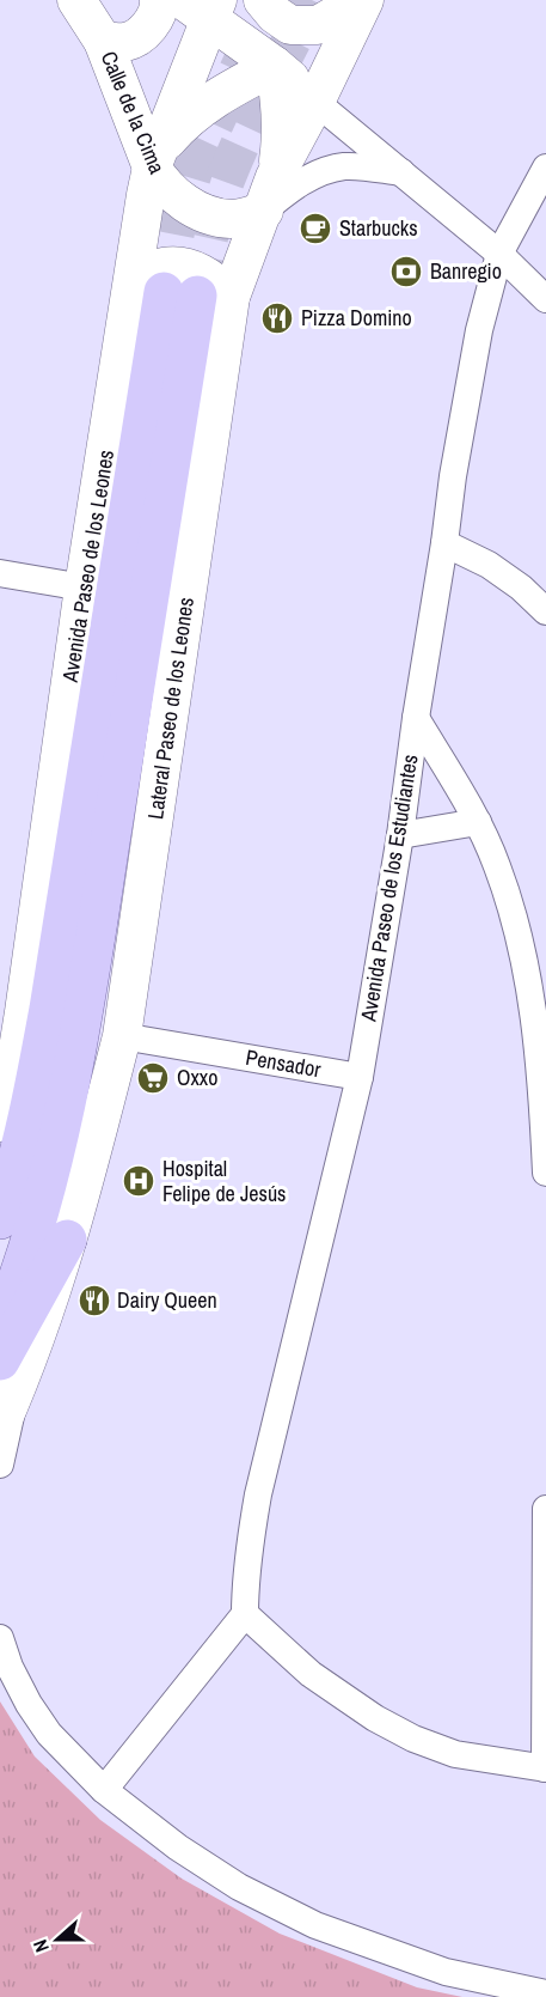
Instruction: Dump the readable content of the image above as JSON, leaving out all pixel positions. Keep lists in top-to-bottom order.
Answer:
{
  "streets": {
    "main road": ["Avenida Paseo de los Leones"],
    "street": [
      "Calle de la Cima",
      "Lateral Paseo de los Leones",
      "Avenida Paseo de los Estudiantes",
      "Pensador"
    ]
  },
  "crossings": [
    ["Calle de la Cima", "Avenida Paseo de los Leones"],
    ["Calle de la Cima", "Lateral Paseo de los Leones"],
    ["Calle de la Cima", "Avenida Paseo de los Estudiantes"],
    ["Avenida Paseo de los Leones", "Lateral Paseo de los Leones"],
    ["Lateral Paseo de los Leones", "Pensador"],
    ["Avenida Paseo de los Estudiantes", "Pensador"]
  ],
  "places": {
    "cafe": ["Starbucks"],
    "bank": ["Banregio"],
    "restaurant": ["Pizza Domino", "Dairy Queen"],
    "supermarket": ["Oxxo"],
    "hospital": ["Hospital Felipe de Jesús"]
  },
  "north": "left"
}
